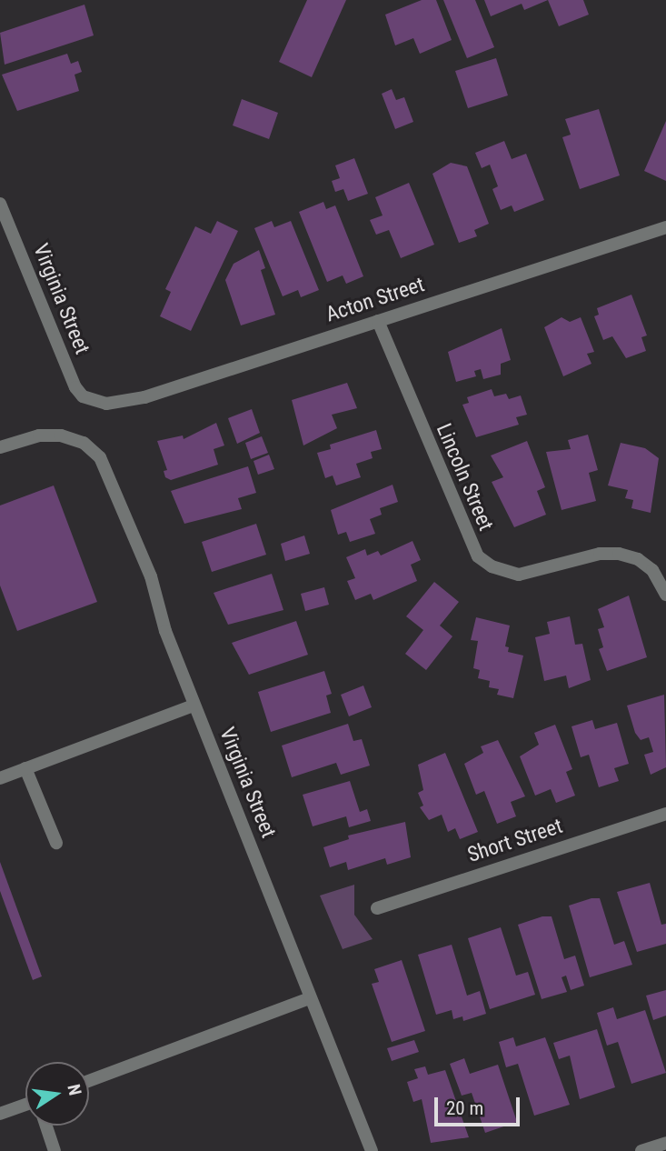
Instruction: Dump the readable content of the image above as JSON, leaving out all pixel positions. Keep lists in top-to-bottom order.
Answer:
{
  "streets": {
    "street": [
      "Virginia Street",
      "Acton Street",
      "Lincoln Street",
      "Short Street"
    ]
  },
  "crossings": [
    ["Virginia Street", "Acton Street"],
    ["Acton Street", "Lincoln Street"]
  ],
  "scale_bar": "20 m",
  "north": "right"
}
